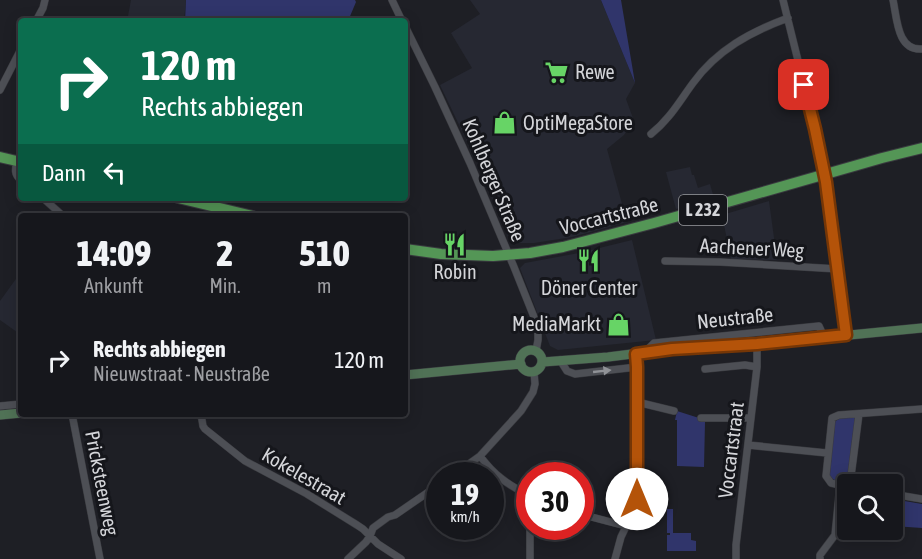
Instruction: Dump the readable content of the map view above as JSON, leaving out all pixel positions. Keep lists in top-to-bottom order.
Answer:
{
  "streets": {
    "main road": ["L 232", "Voccartstraße"],
    "street": [
      "Kohlberger Straße",
      "Aachener Weg",
      "Neustraße",
      "Voccartstraat",
      "Kokelestraat",
      "Pricksteenweg"
    ]
  },
  "crossings": [
    ["Kohlberger Straße", "Voccartstraße"]
  ],
  "places": {
    "supermarket": ["Rewe"],
    "shop": ["OptiMegaStore", "MediaMarkt"],
    "restaurant": ["Robin", "Döner Center"]
  },
  "page": {
    "turn": ["120 m", "Rechts abbiegen"],
    "then": "Dann",
    "eta": [
      "14:09",
      "Ankunft",
      "2",
      "Min.",
      "510",
      "m"
    ],
    "list": [
      {
        "name": "Rechts abbiegen",
        "note": "Nieuwstraat - Neustraße",
        "value": "120 m"
      }
    ],
    "speed": "19 km/h",
    "limit": "30"
  }
}
